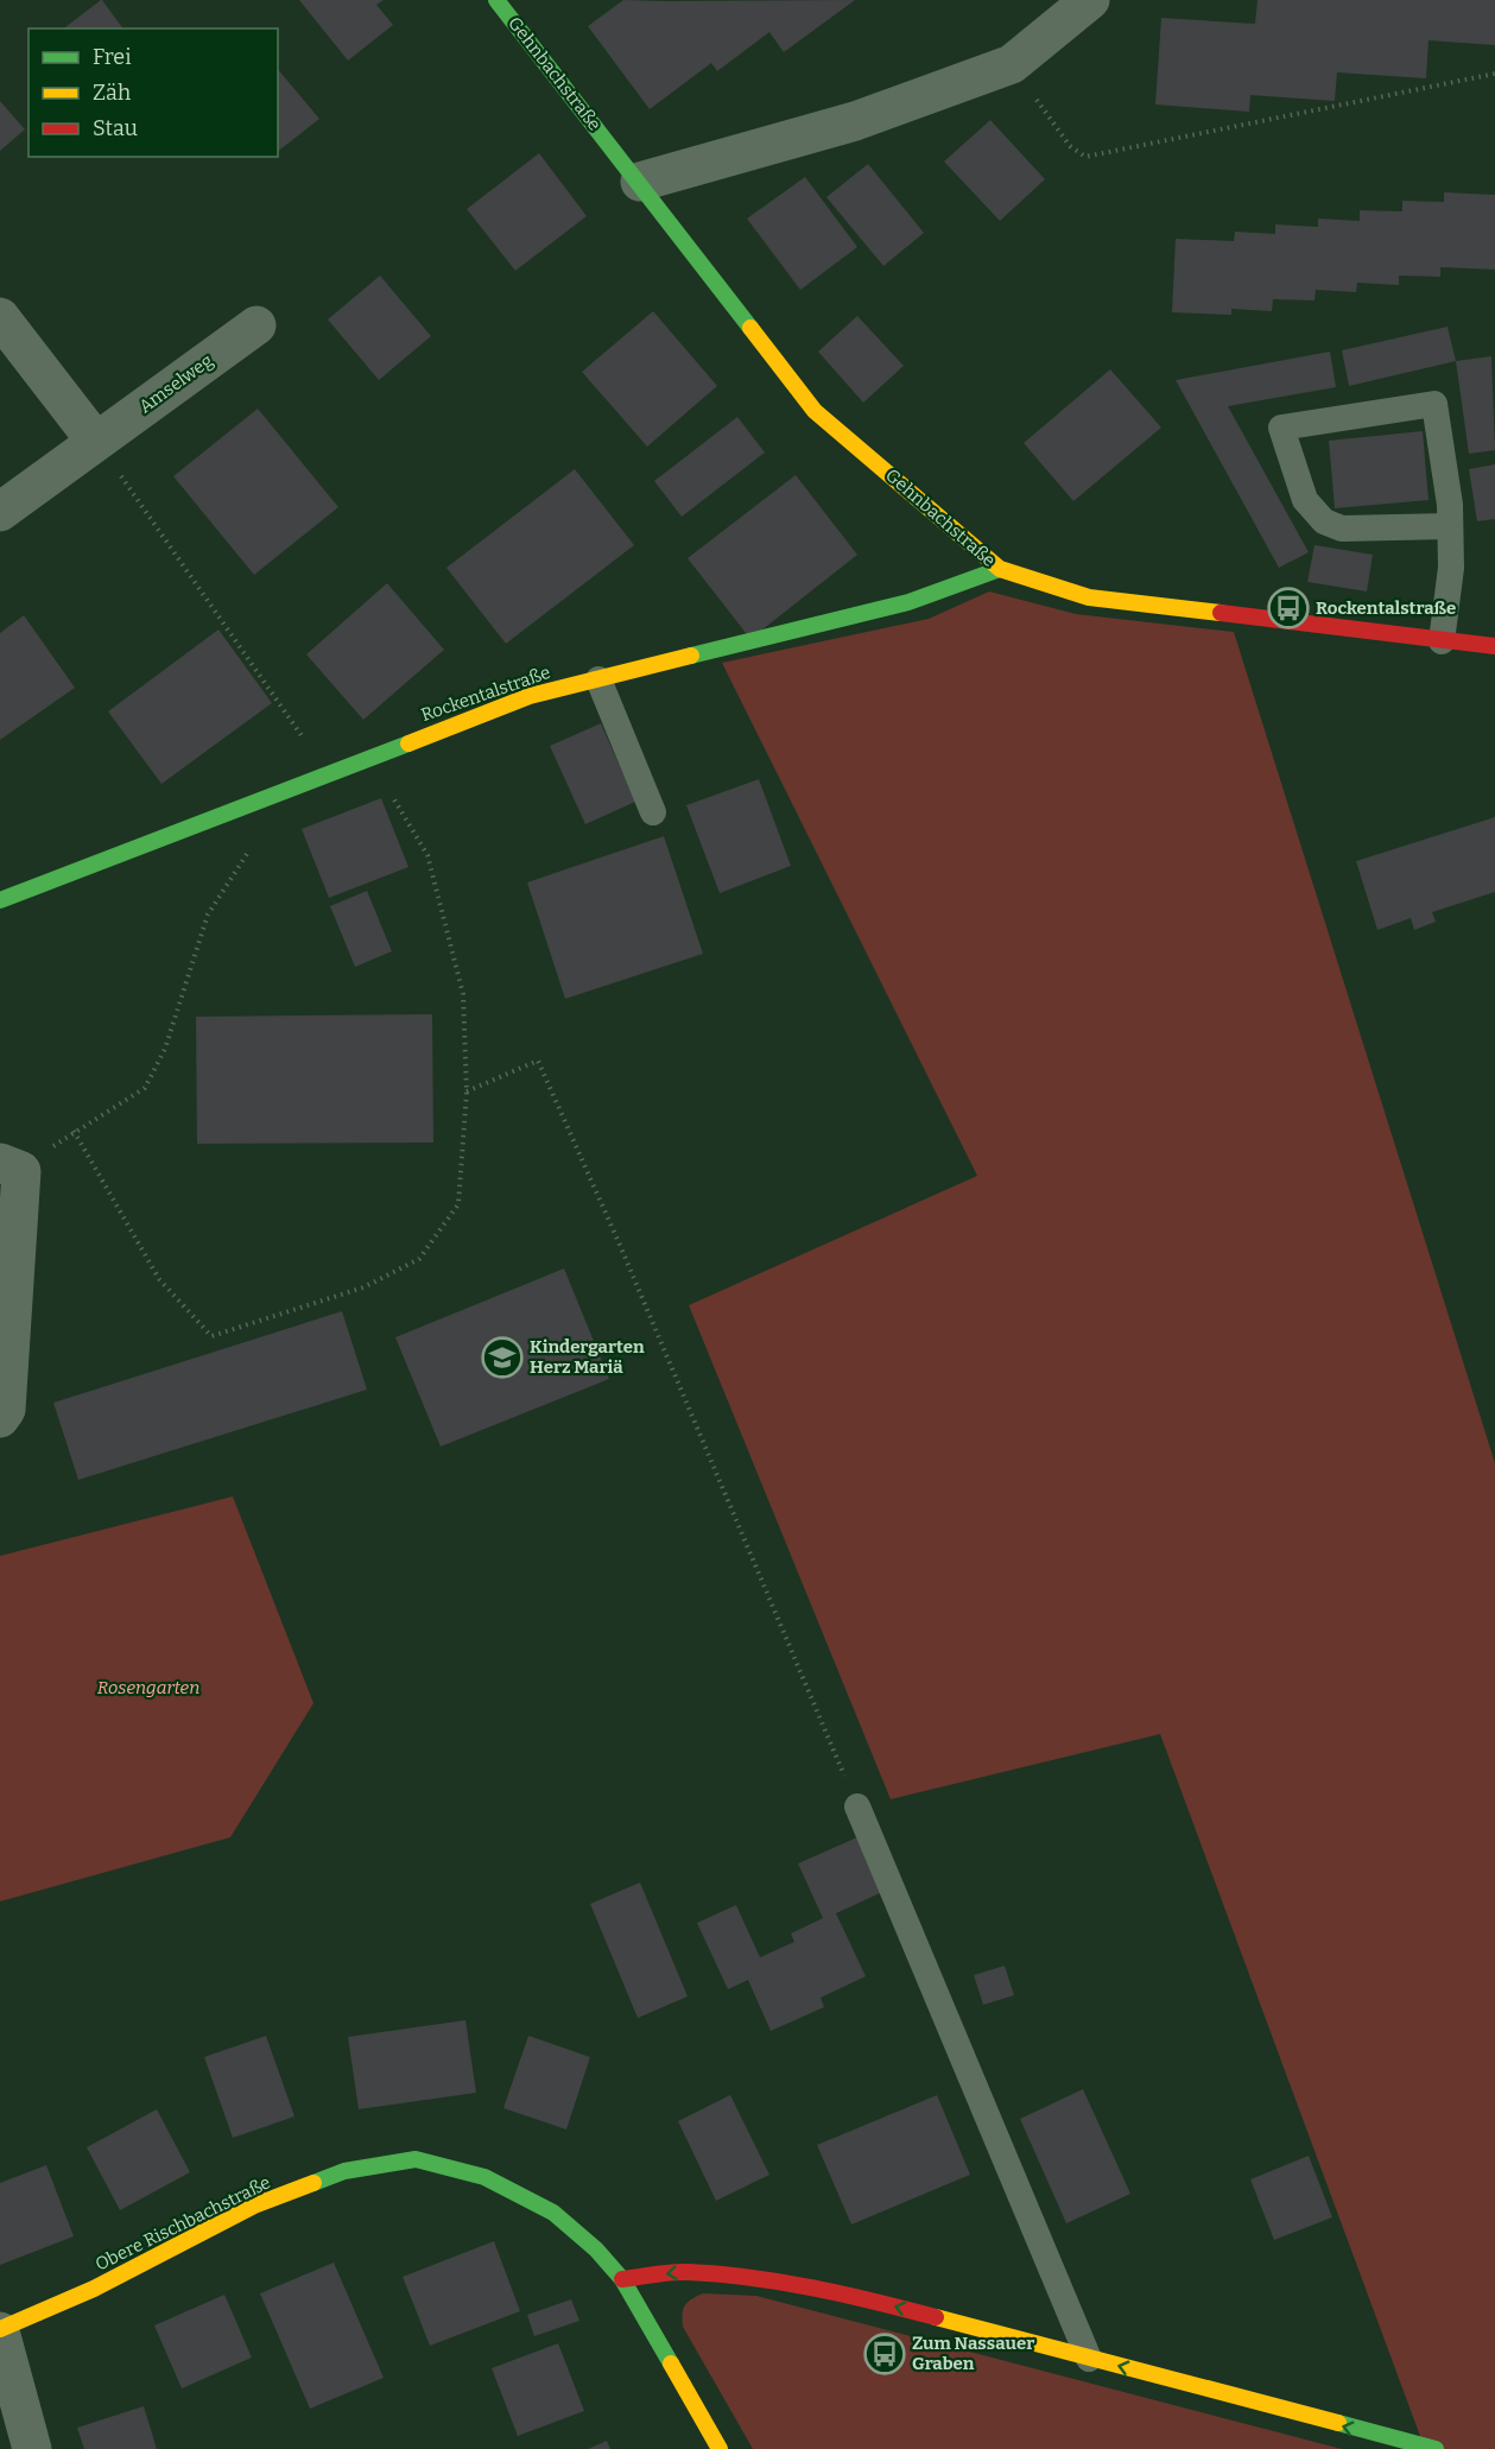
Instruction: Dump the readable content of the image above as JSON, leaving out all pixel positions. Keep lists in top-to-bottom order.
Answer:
{
  "streets": {
    "street": [
      "Gehnbachstraße",
      "Amselweg",
      "Rockentalstraße",
      "Obere Rischbachstraße"
    ]
  },
  "crossings": [
    ["Gehnbachstraße", "Rockentalstraße"]
  ],
  "parks": ["Rosengarten"],
  "places": {
    "bus stop": ["Rockentalstraße", "Zum Nassauer Graben"],
    "school or university": ["Kindergarten Herz Mariä"]
  },
  "legend": ["Frei", "Zäh", "Stau"]
}
